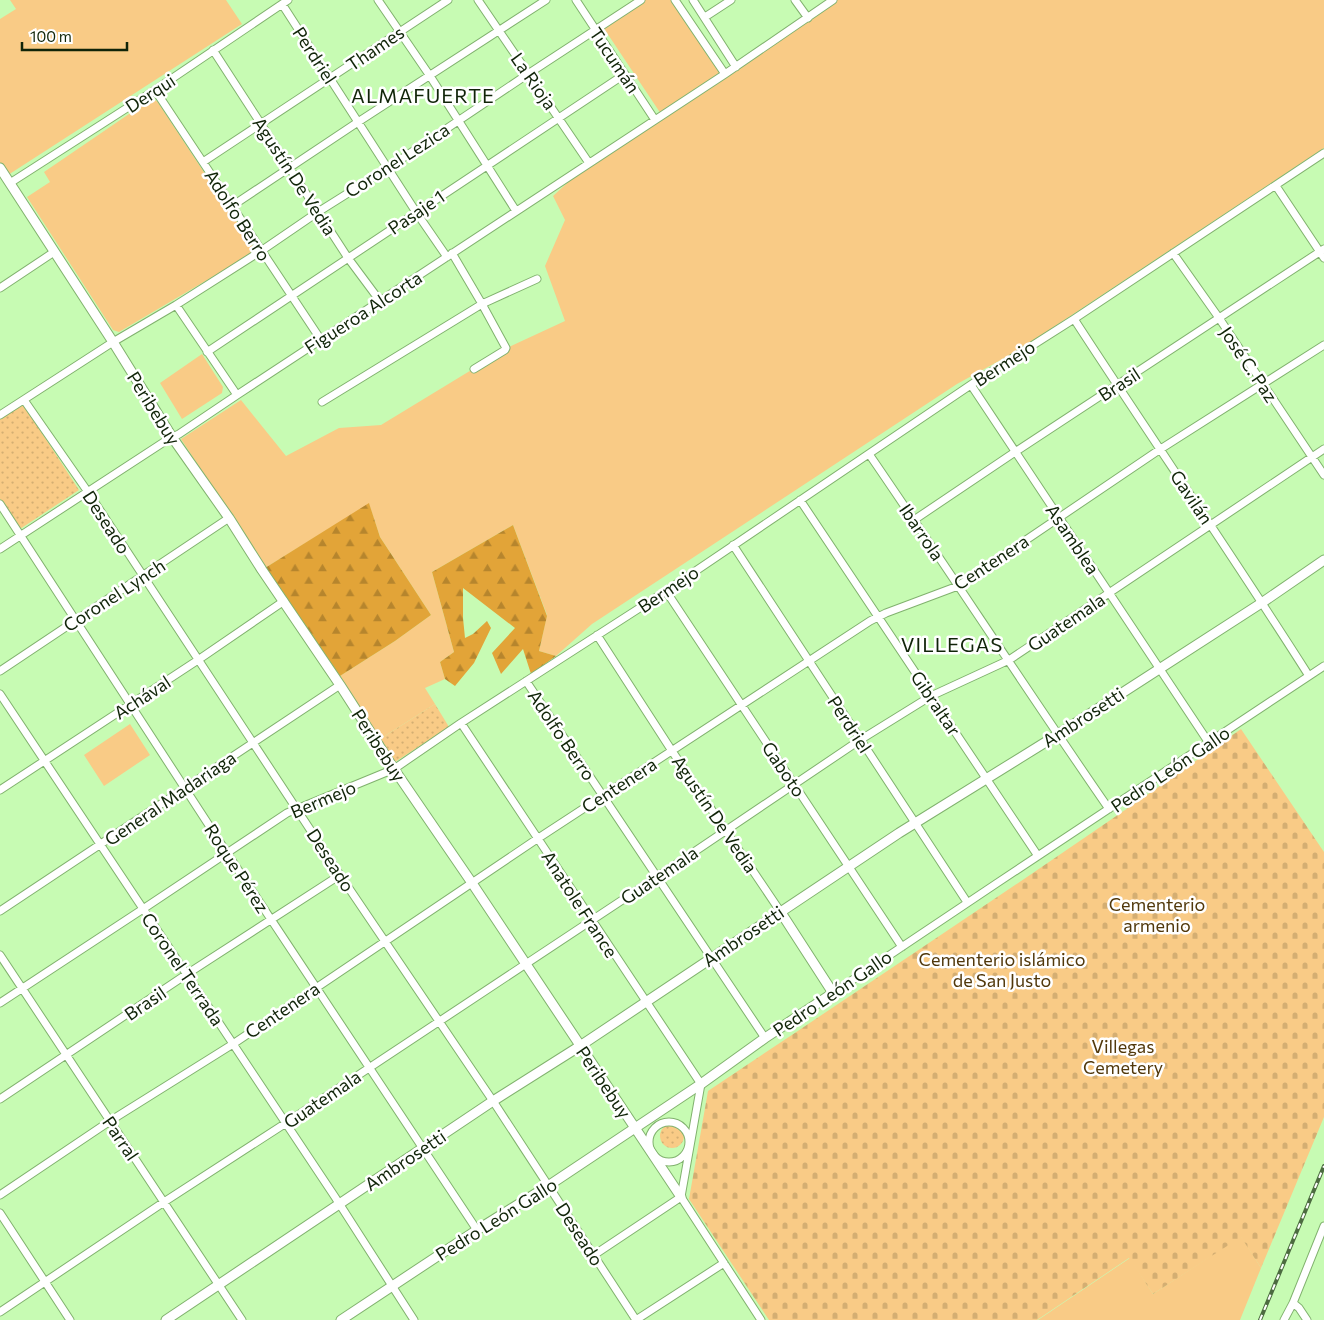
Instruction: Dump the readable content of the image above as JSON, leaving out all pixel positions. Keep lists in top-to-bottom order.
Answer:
{
  "streets": {
    "street": [
      "Thames",
      "Perdriel",
      "Tucumán",
      "La Rioja",
      "Derqui",
      "Coronel Lezica",
      "Agustín De Vedia",
      "Pasaje 1",
      "Adolfo Berro",
      "Figueroa Alcorta",
      "Bermejo",
      "José C. Paz",
      "Brasil",
      "Peribebuy",
      "Gavilán",
      "Deseado",
      "Ibarrola",
      "Asamblea",
      "Centenera",
      "Coronel Lynch",
      "Guatemala",
      "Achával",
      "Gibraltar",
      "Ambrosetti",
      "Gaboto",
      "Pedro León Gallo",
      "General Madariaga",
      "Roque Pérez",
      "Anatole France",
      "Coronel Terrada",
      "Parral"
    ]
  },
  "crossings": [
    ["Thames", "Perdriel"],
    ["Thames", "Agustín De Vedia"],
    ["Thames", "Adolfo Berro"],
    ["Perdriel", "Derqui"],
    ["Perdriel", "Coronel Lezica"],
    ["Perdriel", "Pasaje 1"],
    ["Perdriel", "Figueroa Alcorta"],
    ["Perdriel", "Bermejo"],
    ["Perdriel", "Centenera"],
    ["Perdriel", "Guatemala"],
    ["Perdriel", "Ambrosetti"],
    ["Perdriel", "Pedro León Gallo"],
    ["Tucumán", "Coronel Lezica"],
    ["Tucumán", "Pasaje 1"],
    ["Tucumán", "Figueroa Alcorta"],
    ["La Rioja", "Coronel Lezica"],
    ["La Rioja", "Pasaje 1"],
    ["La Rioja", "Figueroa Alcorta"],
    ["Derqui", "Agustín De Vedia"],
    ["Derqui", "Adolfo Berro"],
    ["Derqui", "Peribebuy"],
    ["Coronel Lezica", "Agustín De Vedia"],
    ["Coronel Lezica", "Adolfo Berro"],
    ["Coronel Lezica", "Peribebuy"],
    ["Coronel Lezica", "Deseado"],
    ["Agustín De Vedia", "Pasaje 1"],
    ["Agustín De Vedia", "Figueroa Alcorta"],
    ["Agustín De Vedia", "Bermejo"],
    ["Agustín De Vedia", "Centenera"],
    ["Agustín De Vedia", "Guatemala"],
    ["Agustín De Vedia", "Ambrosetti"],
    ["Agustín De Vedia", "Pedro León Gallo"],
    ["Pasaje 1", "Adolfo Berro"],
    ["Adolfo Berro", "Figueroa Alcorta"],
    ["Adolfo Berro", "Bermejo"],
    ["Adolfo Berro", "Centenera"],
    ["Adolfo Berro", "Guatemala"],
    ["Adolfo Berro", "Ambrosetti"],
    ["Adolfo Berro", "Pedro León Gallo"],
    ["Figueroa Alcorta", "Peribebuy"],
    ["Figueroa Alcorta", "Deseado"],
    ["Figueroa Alcorta", "Roque Pérez"],
    ["Bermejo", "José C. Paz"],
    ["Bermejo", "Peribebuy"],
    ["Bermejo", "Gavilán"],
    ["Bermejo", "Deseado"],
    ["Bermejo", "Ibarrola"],
    ["Bermejo", "Asamblea"],
    ["Bermejo", "Gibraltar"],
    ["Bermejo", "Gaboto"],
    ["Bermejo", "Roque Pérez"],
    ["Bermejo", "Anatole France"],
    ["Bermejo", "Coronel Terrada"],
    ["Bermejo", "Parral"],
    ["José C. Paz", "Brasil"],
    ["José C. Paz", "Centenera"],
    ["José C. Paz", "Guatemala"],
    ["Brasil", "Gavilán"],
    ["Brasil", "Deseado"],
    ["Brasil", "Ibarrola"],
    ["Brasil", "Asamblea"],
    ["Brasil", "Roque Pérez"],
    ["Brasil", "Coronel Terrada"],
    ["Brasil", "Parral"],
    ["Peribebuy", "Centenera"],
    ["Peribebuy", "Coronel Lynch"],
    ["Peribebuy", "Guatemala"],
    ["Peribebuy", "Achával"],
    ["Peribebuy", "Ambrosetti"],
    ["Peribebuy", "Pedro León Gallo"],
    ["Peribebuy", "General Madariaga"],
    ["Gavilán", "Centenera"],
    ["Gavilán", "Guatemala"],
    ["Gavilán", "Ambrosetti"],
    ["Gavilán", "Pedro León Gallo"],
    ["Deseado", "Centenera"],
    ["Deseado", "Coronel Lynch"],
    ["Deseado", "Guatemala"],
    ["Deseado", "Achával"],
    ["Deseado", "Ambrosetti"],
    ["Deseado", "Pedro León Gallo"],
    ["Deseado", "General Madariaga"],
    ["Ibarrola", "Centenera"],
    ["Ibarrola", "Guatemala"],
    ["Ibarrola", "Ambrosetti"],
    ["Ibarrola", "Pedro León Gallo"],
    ["Asamblea", "Centenera"],
    ["Asamblea", "Guatemala"],
    ["Asamblea", "Ambrosetti"],
    ["Asamblea", "Pedro León Gallo"],
    ["Centenera", "Gibraltar"],
    ["Centenera", "Gaboto"],
    ["Centenera", "Roque Pérez"],
    ["Centenera", "Anatole France"],
    ["Centenera", "Coronel Terrada"],
    ["Centenera", "Parral"],
    ["Coronel Lynch", "Roque Pérez"],
    ["Guatemala", "Gibraltar"],
    ["Guatemala", "Gaboto"],
    ["Guatemala", "Roque Pérez"],
    ["Guatemala", "Anatole France"],
    ["Guatemala", "Coronel Terrada"],
    ["Guatemala", "Parral"],
    ["Achával", "Roque Pérez"],
    ["Achával", "Coronel Terrada"],
    ["Gibraltar", "Ambrosetti"],
    ["Gibraltar", "Pedro León Gallo"],
    ["Ambrosetti", "Gaboto"],
    ["Ambrosetti", "Roque Pérez"],
    ["Ambrosetti", "Anatole France"],
    ["Ambrosetti", "Coronel Terrada"],
    ["Ambrosetti", "Parral"],
    ["Gaboto", "Pedro León Gallo"],
    ["Pedro León Gallo", "Roque Pérez"],
    ["Pedro León Gallo", "Anatole France"],
    ["Pedro León Gallo", "Coronel Terrada"],
    ["General Madariaga", "Roque Pérez"],
    ["General Madariaga", "Coronel Terrada"]
  ],
  "districts": ["ALMAFUERTE", "VILLEGAS"],
  "parks": ["Cementerio armenio", "Cementerio islámico de San Justo", "Villegas Cemetery"],
  "scale_bar": "100 m"
}
